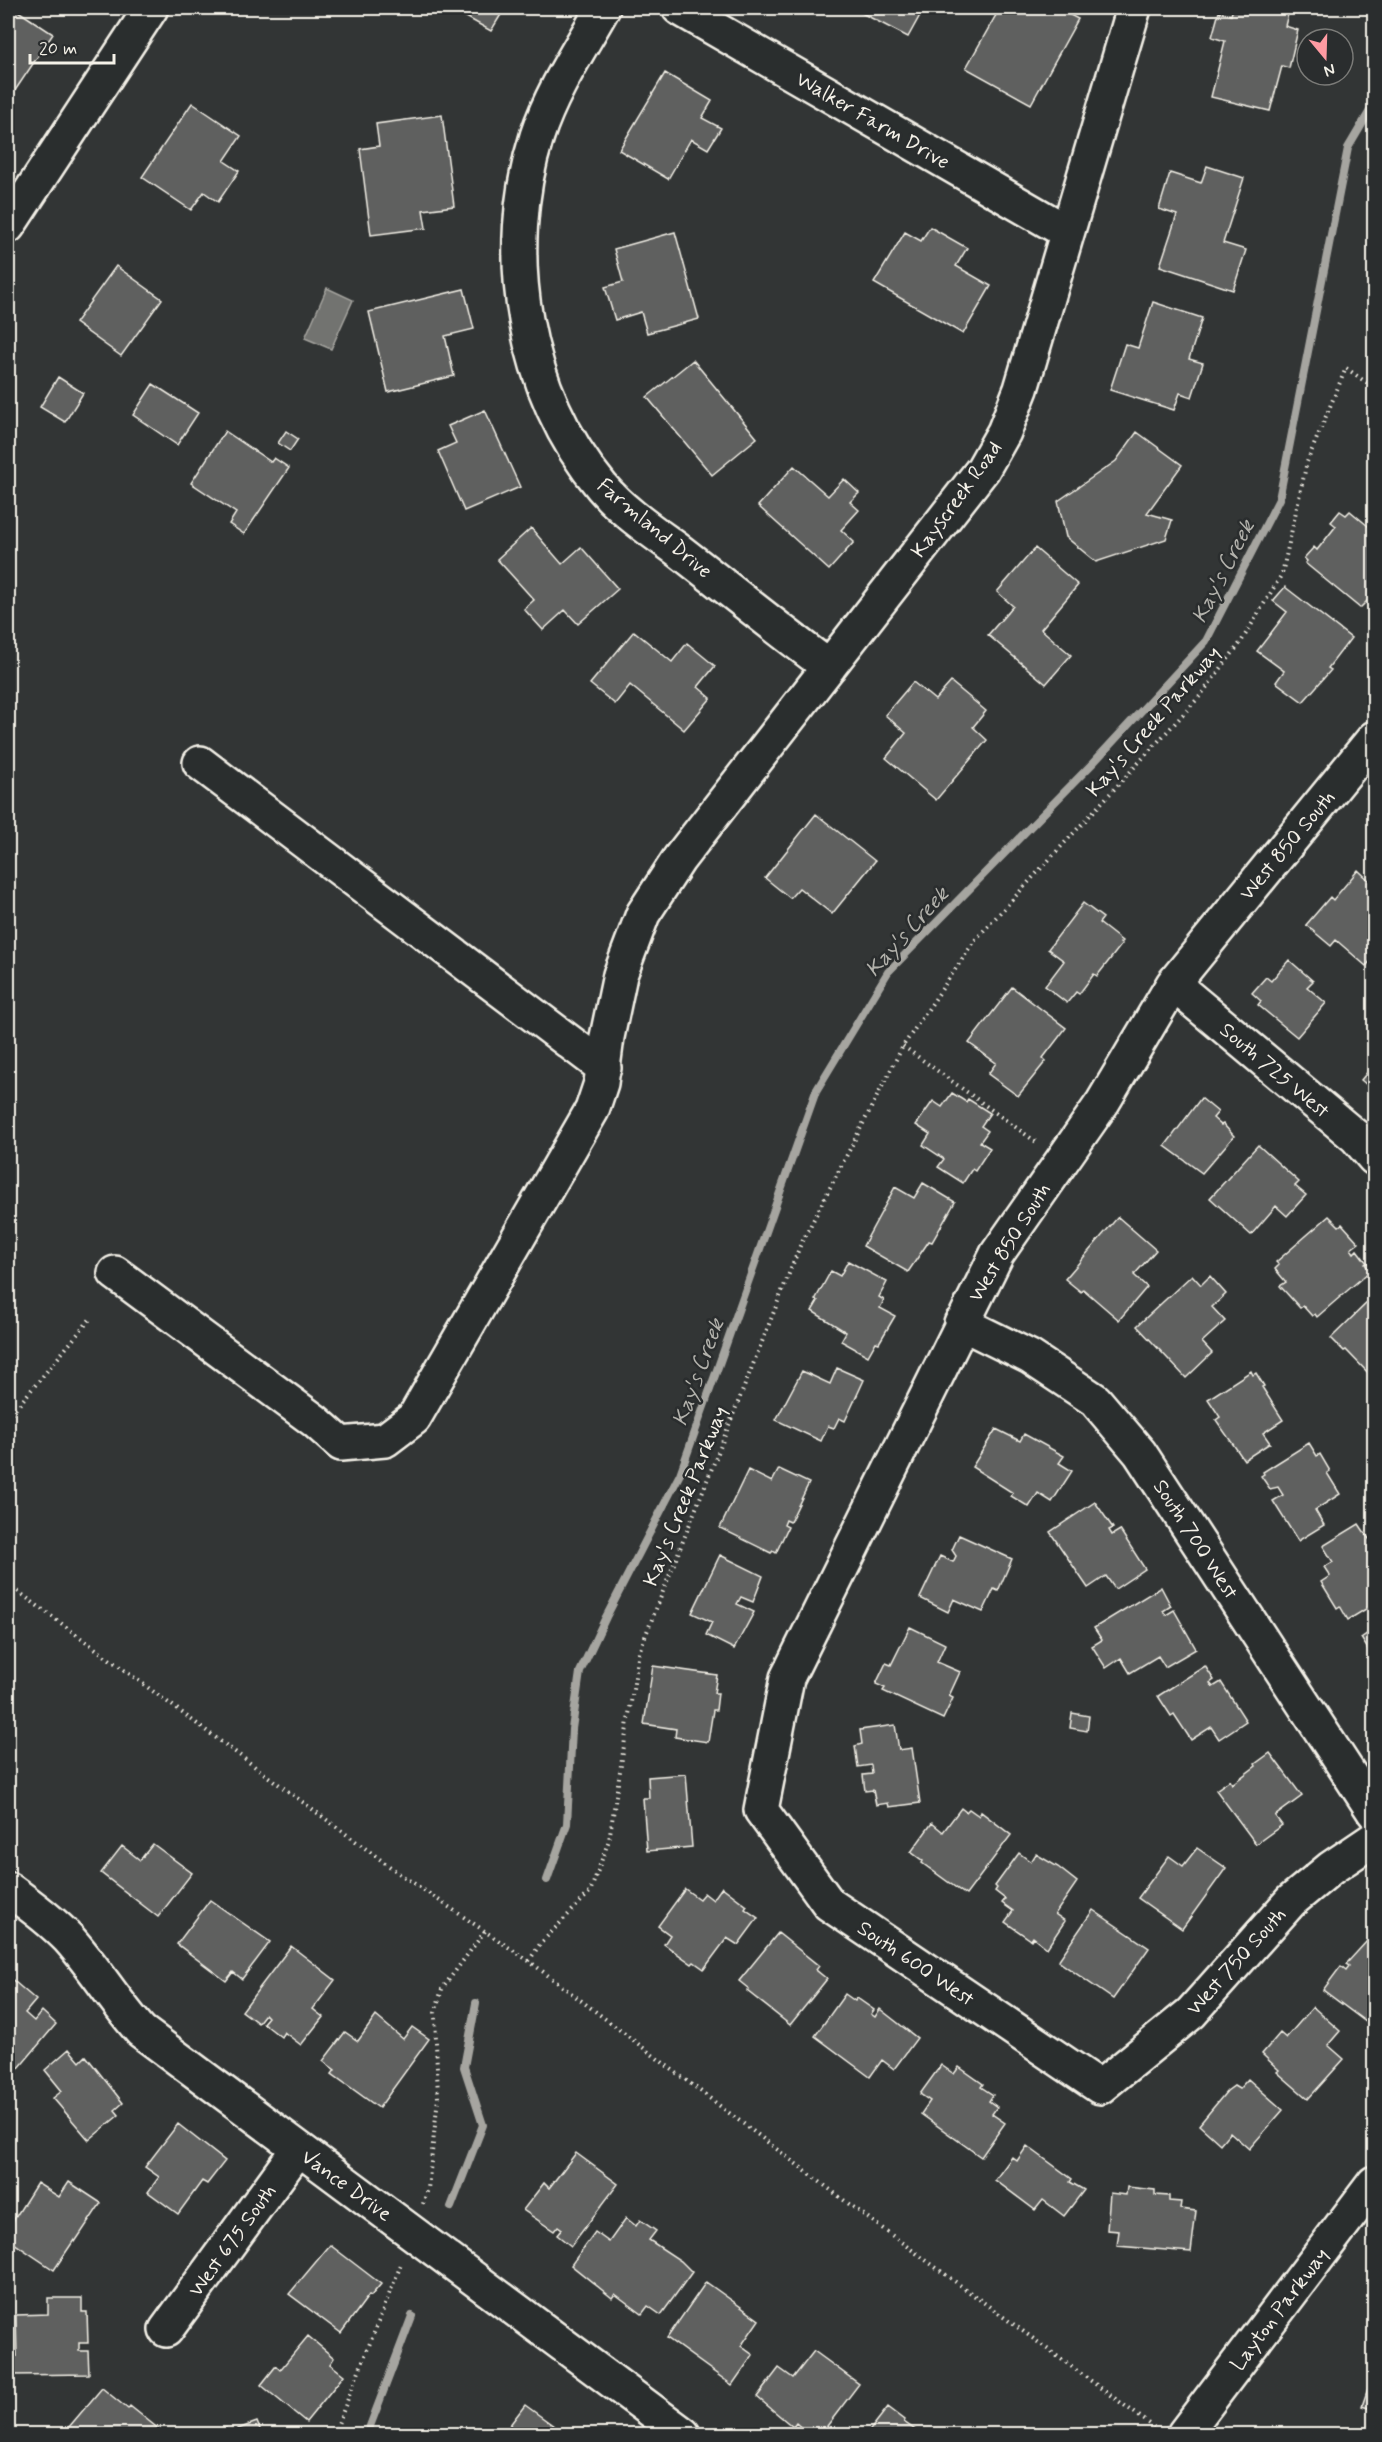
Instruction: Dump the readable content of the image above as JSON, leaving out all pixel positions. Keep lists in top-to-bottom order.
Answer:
{
  "streets": {
    "street": [
      "Walker Farm Drive",
      "Kayscreek Road",
      "Farmland Drive",
      "West 850 South",
      "South 725 West",
      "South 700 West",
      "West 750 South",
      "South 600 West",
      "Vance Drive",
      "West 675 South",
      "Layton Parkway"
    ],
    "path": ["Kay's Creek Parkway"]
  },
  "crossings": [
    ["Walker Farm Drive", "Kayscreek Road"],
    ["Kayscreek Road", "Farmland Drive"],
    ["West 850 South", "South 725 West"],
    ["West 850 South", "South 700 West"],
    ["West 850 South", "South 600 West"],
    ["West 750 South", "South 600 West"],
    ["Vance Drive", "West 675 South"]
  ],
  "water": ["Kay's Creek"],
  "scale_bar": "20 m",
  "north": "bottom"
}
